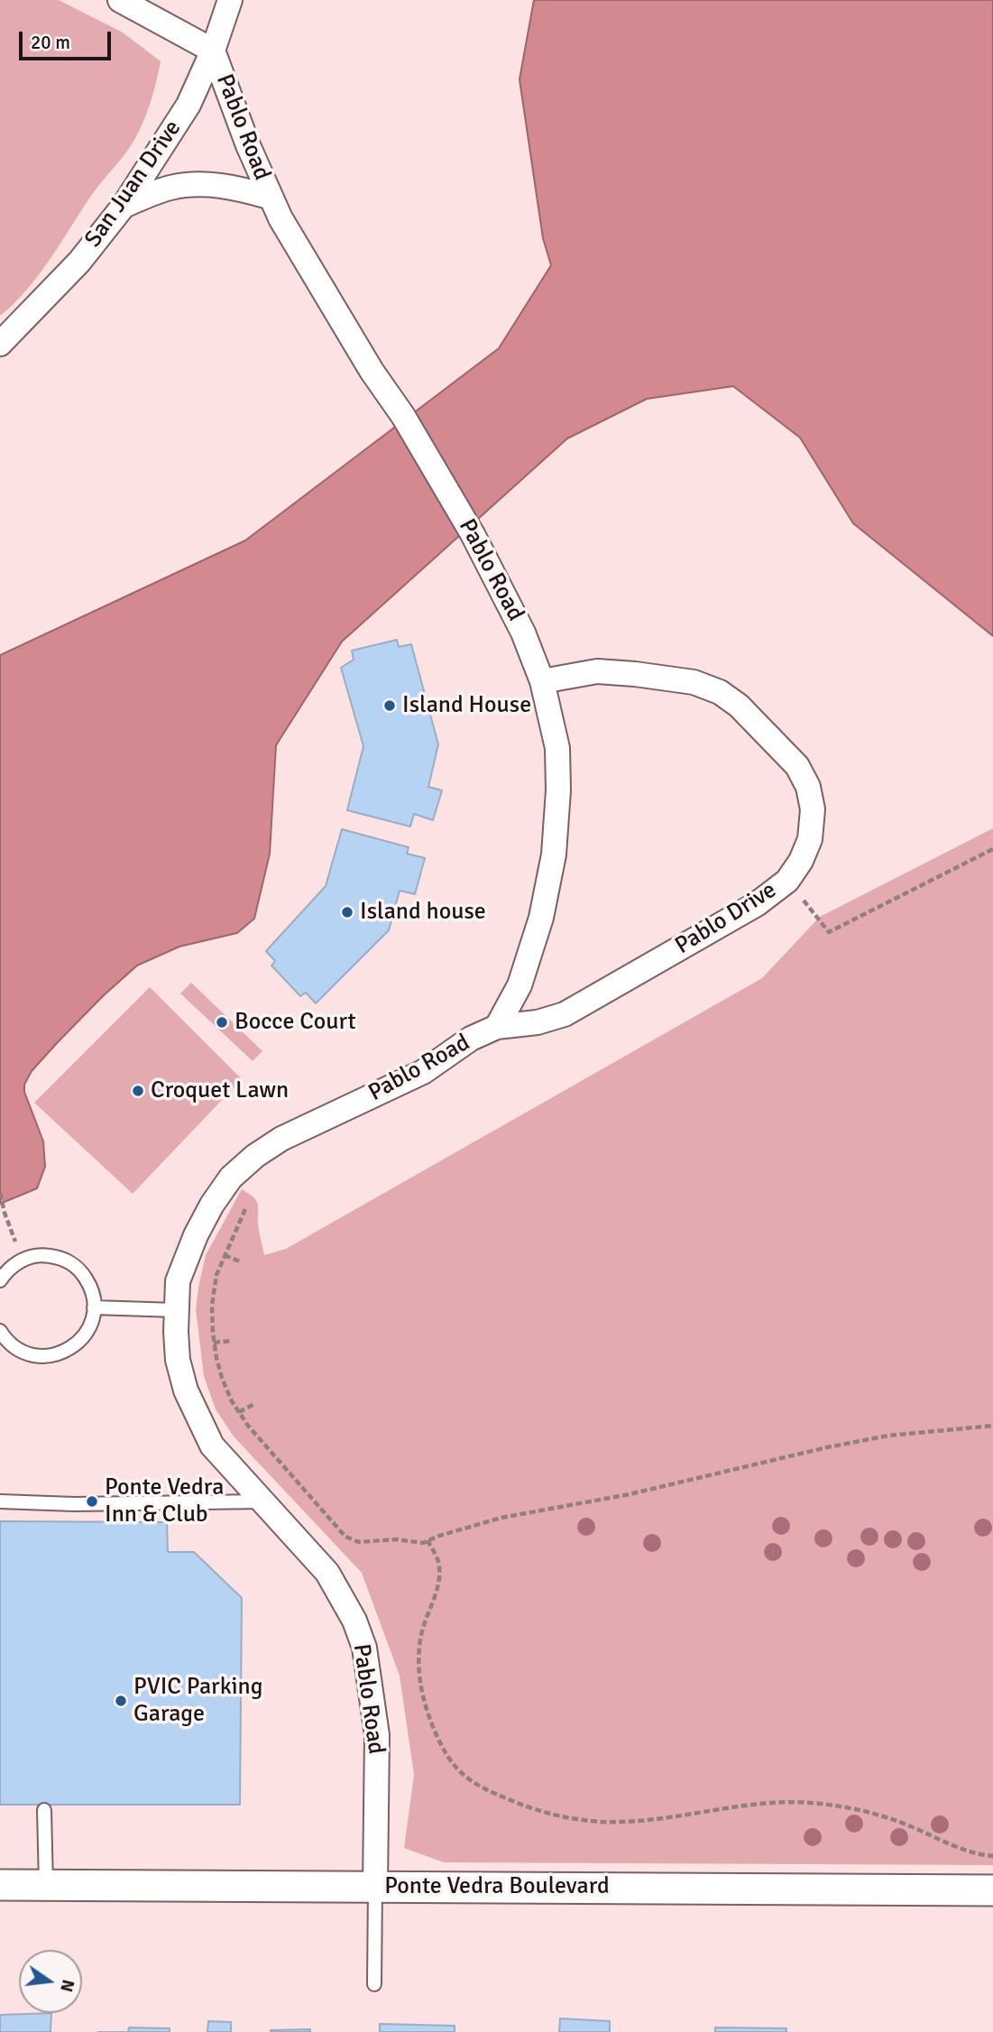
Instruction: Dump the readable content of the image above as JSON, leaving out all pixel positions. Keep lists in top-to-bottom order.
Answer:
{
  "streets": {
    "street": [
      "Pablo Road",
      "San Juan Drive",
      "Pablo Drive",
      "Ponte Vedra Boulevard"
    ]
  },
  "crossings": [
    ["Pablo Road", "San Juan Drive"],
    ["Pablo Road", "Pablo Drive"],
    ["Pablo Road", "Ponte Vedra Boulevard"]
  ],
  "places": [
    "Island House",
    "Island house",
    "Bocce Court",
    "Croquet Lawn",
    "Ponte Vedra Inn & Club",
    "PVIC Parking Garage"
  ],
  "scale_bar": "20 m",
  "north": "right"
}
